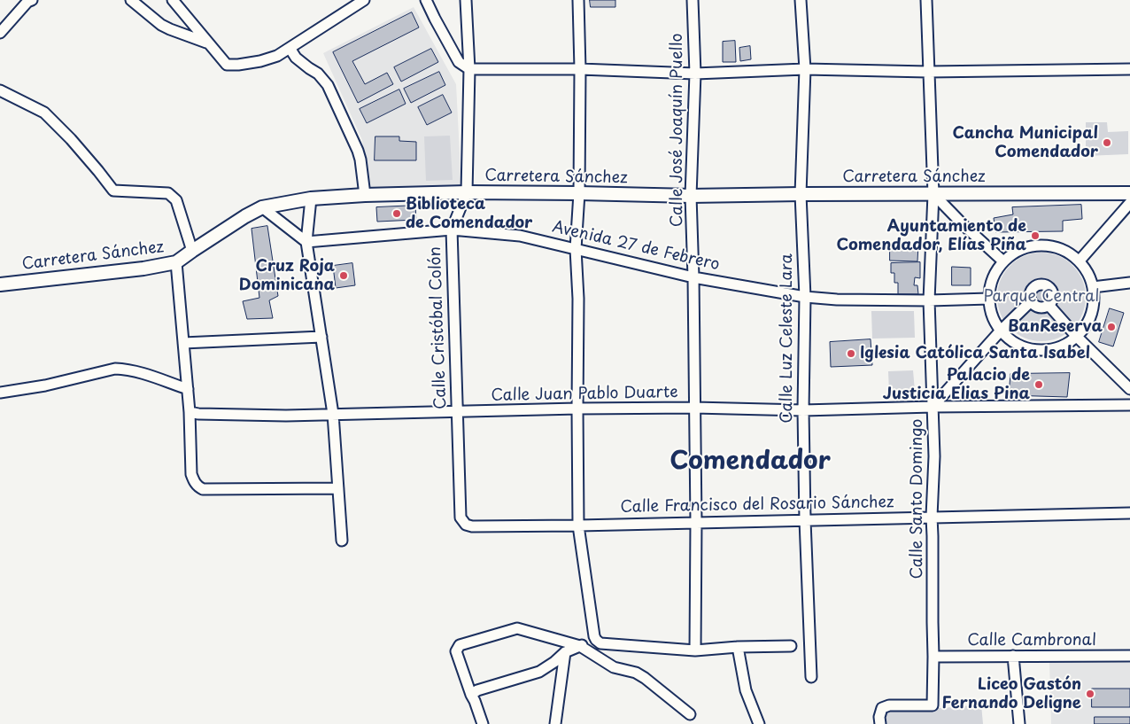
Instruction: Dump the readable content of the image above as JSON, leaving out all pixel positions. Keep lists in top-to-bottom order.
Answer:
{
  "streets": {
    "main road": ["Carretera Sánchez"],
    "street": [
      "Calle José Joaquín Puello",
      "Avenida 27 de Febrero",
      "Calle Cristóbal Colón",
      "Calle Luz Celeste Lara",
      "Calle Juan Pablo Duarte",
      "Calle Santo Domingo",
      "Calle Francisco del Rosario Sánchez",
      "Calle Cambronal"
    ]
  },
  "crossings": [
    ["Calle José Joaquín Puello", "Carretera Sánchez"],
    ["Calle José Joaquín Puello", "Avenida 27 de Febrero"],
    ["Calle José Joaquín Puello", "Calle Juan Pablo Duarte"],
    ["Calle José Joaquín Puello", "Calle Francisco del Rosario Sánchez"],
    ["Carretera Sánchez", "Calle Cristóbal Colón"],
    ["Carretera Sánchez", "Calle Luz Celeste Lara"],
    ["Carretera Sánchez", "Calle Santo Domingo"],
    ["Avenida 27 de Febrero", "Calle Cristóbal Colón"],
    ["Avenida 27 de Febrero", "Calle Luz Celeste Lara"],
    ["Avenida 27 de Febrero", "Calle Santo Domingo"],
    ["Calle Cristóbal Colón", "Calle Juan Pablo Duarte"],
    ["Calle Cristóbal Colón", "Calle Francisco del Rosario Sánchez"],
    ["Calle Luz Celeste Lara", "Calle Juan Pablo Duarte"],
    ["Calle Luz Celeste Lara", "Calle Francisco del Rosario Sánchez"],
    ["Calle Juan Pablo Duarte", "Calle Santo Domingo"],
    ["Calle Santo Domingo", "Calle Francisco del Rosario Sánchez"],
    ["Calle Santo Domingo", "Calle Cambronal"]
  ],
  "districts": ["Comendador"],
  "parks": ["Parque Central"],
  "places": [
    "Cancha Municipal Comendador",
    "Biblioteca de Comendador",
    "Ayuntamiento de Comendador, Elías Piña",
    "Cruz Roja Dominicana",
    "BanReserva",
    "Iglesia Católica Santa Isabel",
    "Palacio de Justicia Elias Pina",
    "Liceo Gastón Fernando Deligne"
  ]
}
